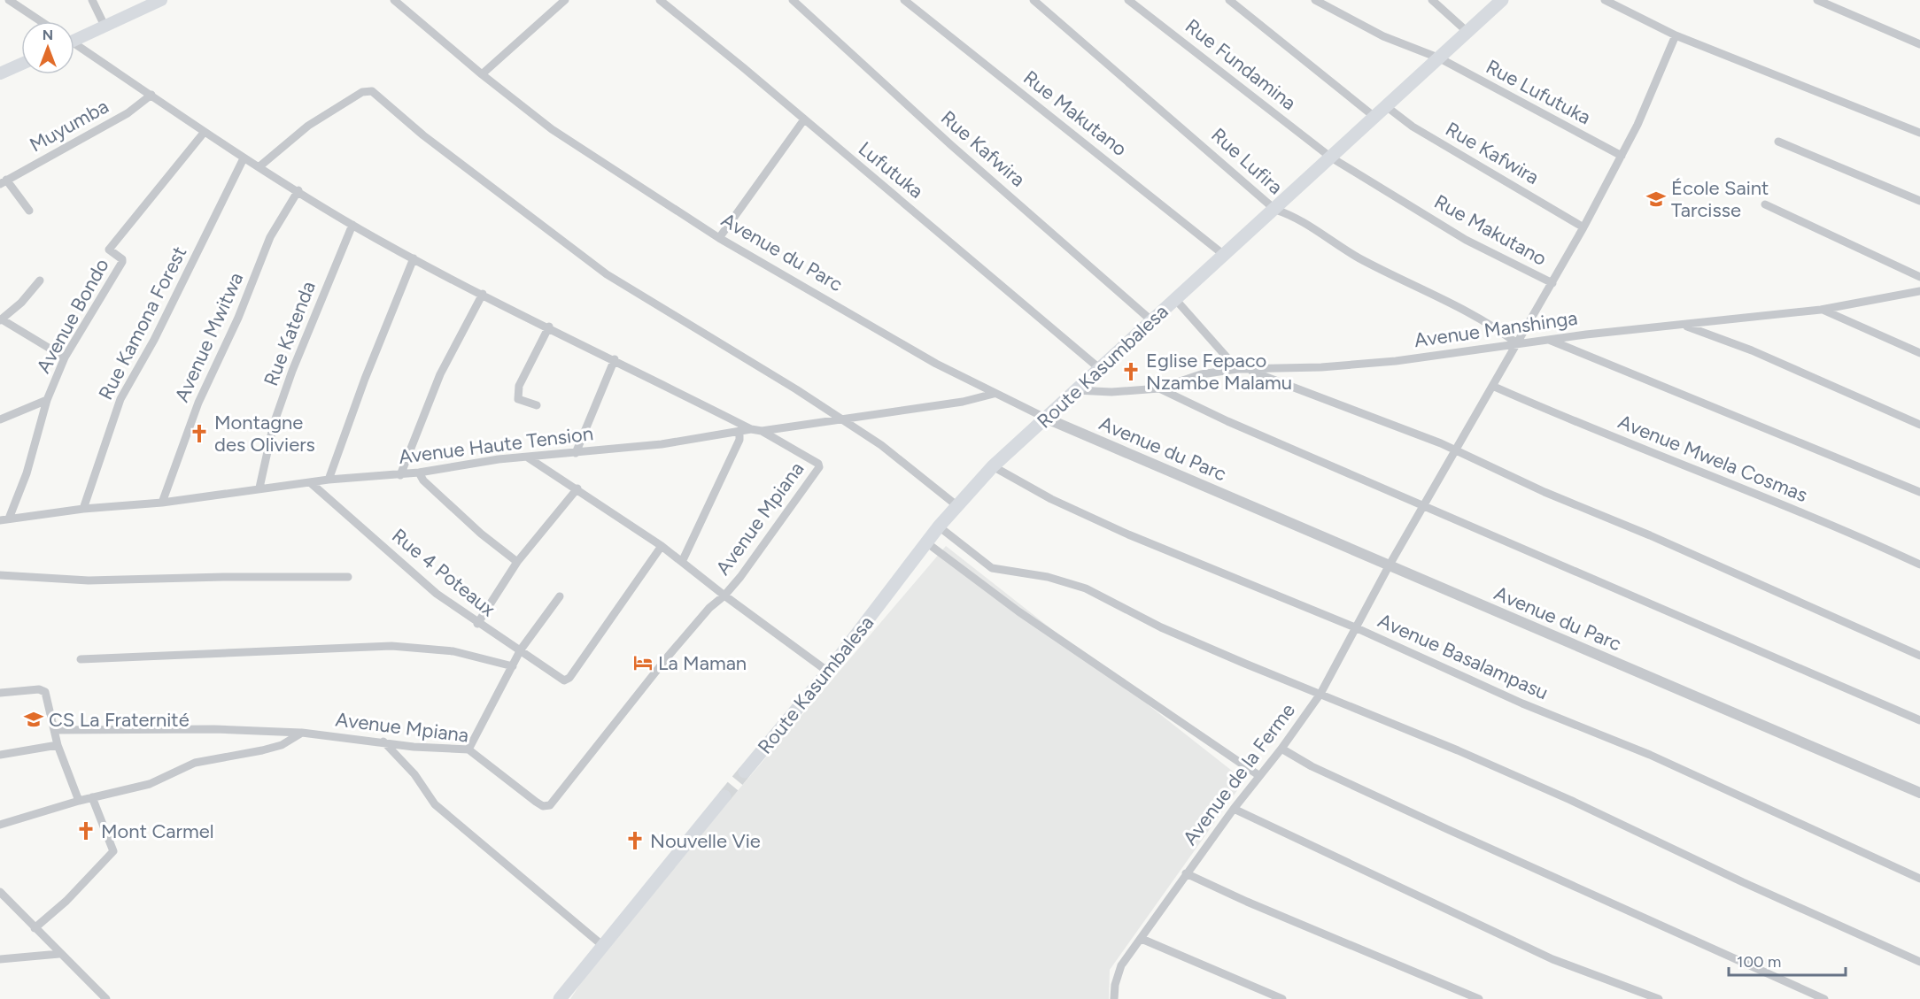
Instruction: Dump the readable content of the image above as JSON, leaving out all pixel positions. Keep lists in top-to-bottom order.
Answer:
{
  "streets": {
    "highway": ["Route Kasumbalesa"],
    "street": [
      "Rue Fundamina",
      "Rue Lufutuka",
      "Rue Makutano",
      "Muyumba",
      "Rue Kafwira",
      "Rue Lufira",
      "Lufutuka",
      "Avenue du Parc",
      "Avenue Bondo",
      "Rue Kamona Forest",
      "Avenue Manshinga",
      "Rue Katenda",
      "Avenue Mwitwa",
      "Avenue Haute Tension",
      "Avenue Mwela Cosmas",
      "Avenue Mpiana",
      "Rue 4 Poteaux",
      "Avenue Basalampasu",
      "Avenue de la Ferme"
    ]
  },
  "crossings": [
    ["Rue Fundamina", "Rue Makutano"],
    ["Rue Fundamina", "Route Kasumbalesa"],
    ["Rue Lufutuka", "Route Kasumbalesa"],
    ["Rue Lufutuka", "Avenue de la Ferme"],
    ["Rue Makutano", "Route Kasumbalesa"],
    ["Rue Makutano", "Avenue de la Ferme"],
    ["Rue Kafwira", "Route Kasumbalesa"],
    ["Rue Kafwira", "Avenue de la Ferme"],
    ["Rue Lufira", "Avenue Manshinga"],
    ["Rue Lufira", "Route Kasumbalesa"],
    ["Rue Lufira", "Avenue de la Ferme"],
    ["Lufutuka", "Route Kasumbalesa"],
    ["Avenue du Parc", "Route Kasumbalesa"],
    ["Avenue du Parc", "Avenue Haute Tension"],
    ["Avenue du Parc", "Avenue de la Ferme"],
    ["Avenue Bondo", "Avenue Haute Tension"],
    ["Rue Kamona Forest", "Avenue Haute Tension"],
    ["Avenue Manshinga", "Route Kasumbalesa"],
    ["Avenue Manshinga", "Avenue de la Ferme"],
    ["Rue Katenda", "Avenue Haute Tension"],
    ["Avenue Mwitwa", "Avenue Haute Tension"],
    ["Route Kasumbalesa", "Avenue Basalampasu"],
    ["Avenue Haute Tension", "Avenue Mpiana"],
    ["Avenue Haute Tension", "Rue 4 Poteaux"],
    ["Avenue Mwela Cosmas", "Avenue de la Ferme"],
    ["Avenue Basalampasu", "Avenue de la Ferme"]
  ],
  "places": {
    "school or university": ["École Saint Tarcisse", "CS La Fraternité"],
    "church": [
      "Eglise Fepaco Nzambe Malamu",
      "Montagne des Oliviers",
      "Mont Carmel",
      "Nouvelle Vie"
    ],
    "hotel": ["La Maman"]
  },
  "scale_bar": "100 m",
  "north": "top"
}
